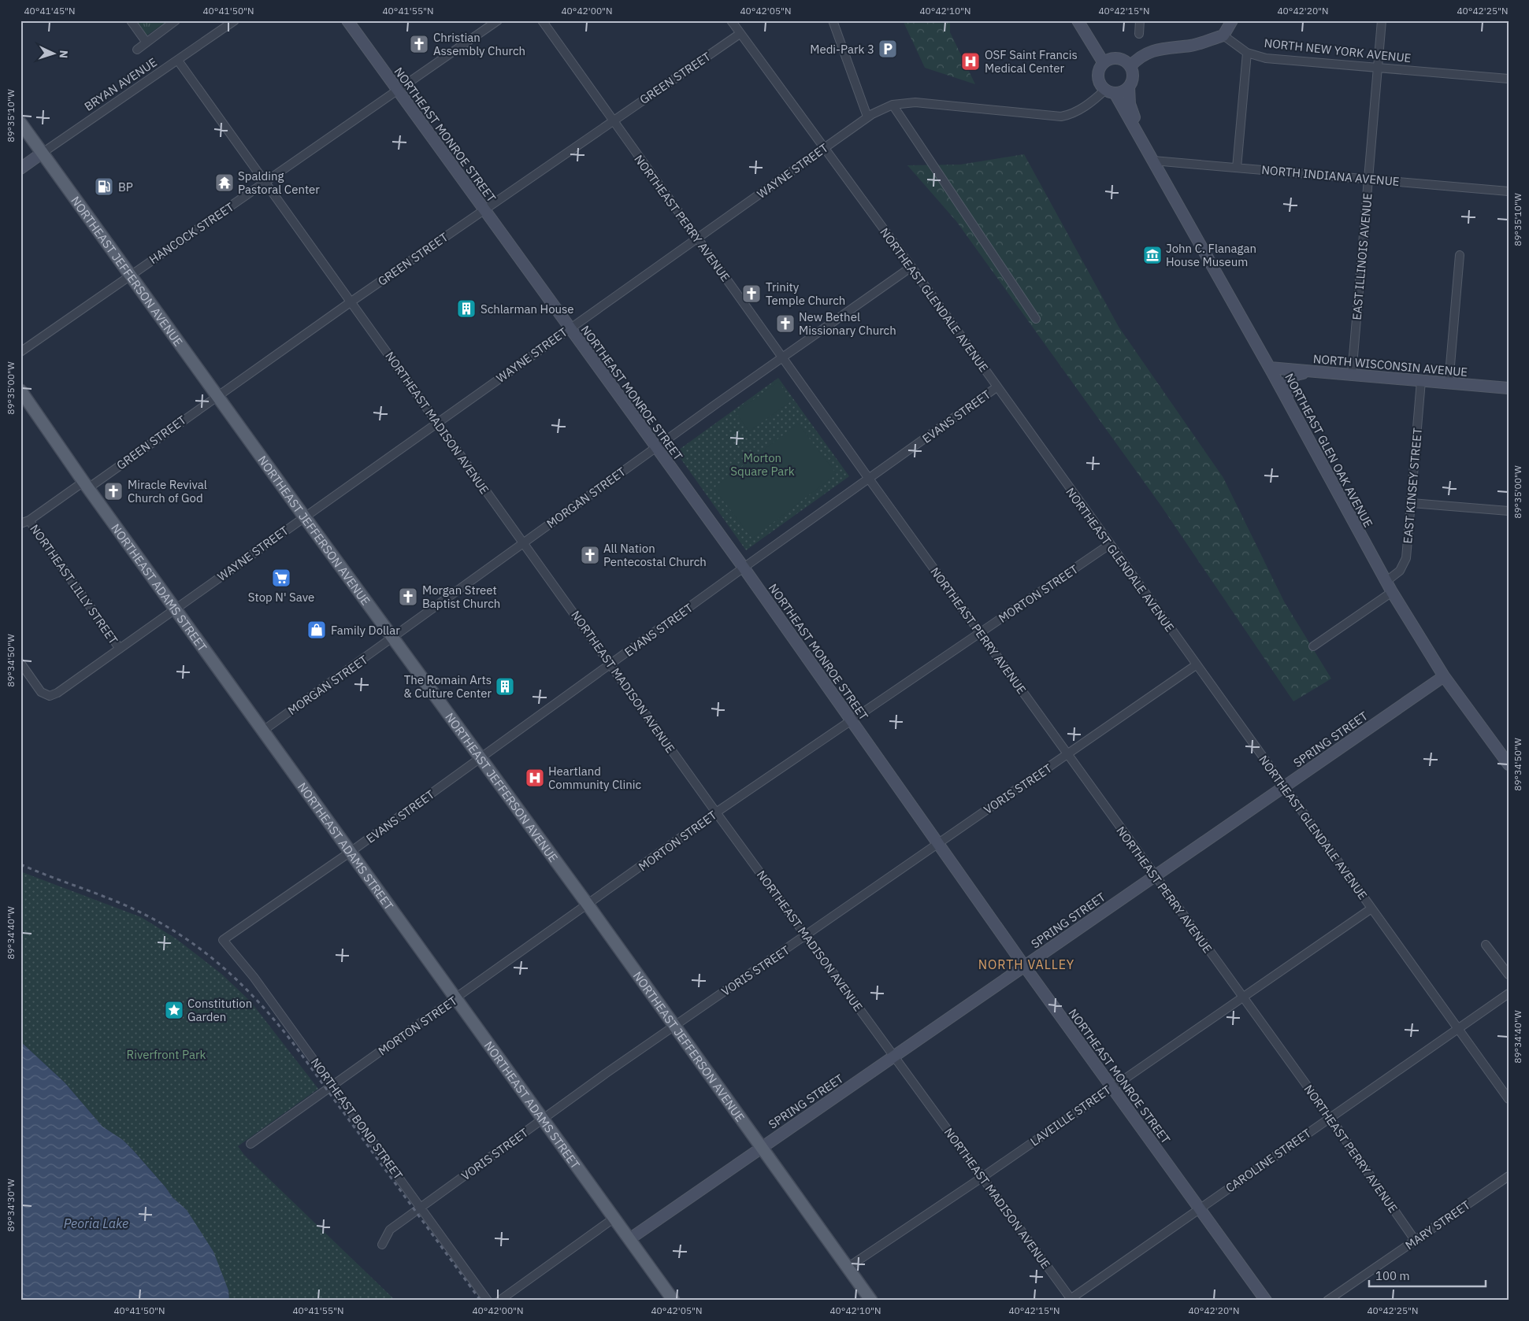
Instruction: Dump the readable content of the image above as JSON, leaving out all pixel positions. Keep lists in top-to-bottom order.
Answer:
{
  "streets": {
    "main road": ["NORTHEAST JEFFERSON AVENUE", "NORTHEAST ADAMS STREET"],
    "street": [
      "NORTH NEW YORK AVENUE",
      "GREEN STREET",
      "BRYAN AVENUE",
      "NORTHEAST MONROE STREET",
      "WAYNE STREET",
      "NORTH INDIANA AVENUE",
      "NORTHEAST PERRY AVENUE",
      "HANCOCK STREET",
      "EAST ILLINOIS AVENUE",
      "NORTHEAST GLENDALE AVENUE",
      "NORTH WISCONSIN AVENUE",
      "EVANS STREET",
      "NORTHEAST MADISON AVENUE",
      "NORTHEAST GLEN OAK AVENUE",
      "EAST KINSEY STREET",
      "MORGAN STREET",
      "NORTHEAST LILLY STREET",
      "MORTON STREET",
      "SPRING STREET",
      "VORIS STREET",
      "LAVEILLE STREET",
      "NORTHEAST BOND STREET",
      "CAROLINE STREET",
      "MARY STREET"
    ]
  },
  "crossings": [
    ["NORTH NEW YORK AVENUE", "EAST ILLINOIS AVENUE"],
    ["GREEN STREET", "NORTHEAST MONROE STREET"],
    ["GREEN STREET", "NORTHEAST PERRY AVENUE"],
    ["GREEN STREET", "NORTHEAST JEFFERSON AVENUE"],
    ["GREEN STREET", "NORTHEAST GLENDALE AVENUE"],
    ["GREEN STREET", "NORTHEAST MADISON AVENUE"],
    ["GREEN STREET", "NORTHEAST LILLY STREET"],
    ["GREEN STREET", "NORTHEAST ADAMS STREET"],
    ["BRYAN AVENUE", "NORTHEAST JEFFERSON AVENUE"],
    ["BRYAN AVENUE", "NORTHEAST MADISON AVENUE"],
    ["NORTHEAST MONROE STREET", "WAYNE STREET"],
    ["NORTHEAST MONROE STREET", "HANCOCK STREET"],
    ["NORTHEAST MONROE STREET", "EVANS STREET"],
    ["NORTHEAST MONROE STREET", "MORGAN STREET"],
    ["NORTHEAST MONROE STREET", "MORTON STREET"],
    ["NORTHEAST MONROE STREET", "SPRING STREET"],
    ["NORTHEAST MONROE STREET", "VORIS STREET"],
    ["NORTHEAST MONROE STREET", "LAVEILLE STREET"],
    ["NORTHEAST MONROE STREET", "CAROLINE STREET"],
    ["WAYNE STREET", "NORTHEAST PERRY AVENUE"],
    ["WAYNE STREET", "NORTHEAST JEFFERSON AVENUE"],
    ["WAYNE STREET", "NORTHEAST GLENDALE AVENUE"],
    ["WAYNE STREET", "NORTHEAST MADISON AVENUE"],
    ["WAYNE STREET", "NORTHEAST GLEN OAK AVENUE"],
    ["WAYNE STREET", "NORTHEAST LILLY STREET"],
    ["WAYNE STREET", "NORTHEAST ADAMS STREET"],
    ["NORTH INDIANA AVENUE", "EAST ILLINOIS AVENUE"],
    ["NORTH INDIANA AVENUE", "NORTHEAST GLEN OAK AVENUE"],
    ["NORTHEAST PERRY AVENUE", "EVANS STREET"],
    ["NORTHEAST PERRY AVENUE", "MORGAN STREET"],
    ["NORTHEAST PERRY AVENUE", "MORTON STREET"],
    ["NORTHEAST PERRY AVENUE", "SPRING STREET"],
    ["NORTHEAST PERRY AVENUE", "VORIS STREET"],
    ["NORTHEAST PERRY AVENUE", "LAVEILLE STREET"],
    ["NORTHEAST PERRY AVENUE", "CAROLINE STREET"],
    ["NORTHEAST PERRY AVENUE", "MARY STREET"],
    ["HANCOCK STREET", "NORTHEAST JEFFERSON AVENUE"],
    ["HANCOCK STREET", "NORTHEAST MADISON AVENUE"],
    ["EAST ILLINOIS AVENUE", "NORTH WISCONSIN AVENUE"],
    ["NORTHEAST JEFFERSON AVENUE", "EVANS STREET"],
    ["NORTHEAST JEFFERSON AVENUE", "MORGAN STREET"],
    ["NORTHEAST JEFFERSON AVENUE", "MORTON STREET"],
    ["NORTHEAST JEFFERSON AVENUE", "SPRING STREET"],
    ["NORTHEAST JEFFERSON AVENUE", "VORIS STREET"],
    ["NORTHEAST JEFFERSON AVENUE", "LAVEILLE STREET"],
    ["NORTHEAST GLENDALE AVENUE", "EVANS STREET"],
    ["NORTHEAST GLENDALE AVENUE", "MORGAN STREET"],
    ["NORTHEAST GLENDALE AVENUE", "MORTON STREET"],
    ["NORTHEAST GLENDALE AVENUE", "SPRING STREET"],
    ["NORTHEAST GLENDALE AVENUE", "VORIS STREET"],
    ["NORTHEAST GLENDALE AVENUE", "LAVEILLE STREET"],
    ["NORTHEAST GLENDALE AVENUE", "CAROLINE STREET"],
    ["NORTH WISCONSIN AVENUE", "NORTHEAST GLEN OAK AVENUE"],
    ["NORTH WISCONSIN AVENUE", "EAST KINSEY STREET"],
    ["EVANS STREET", "NORTHEAST MADISON AVENUE"],
    ["EVANS STREET", "NORTHEAST ADAMS STREET"],
    ["EVANS STREET", "NORTHEAST BOND STREET"],
    ["NORTHEAST MADISON AVENUE", "MORGAN STREET"],
    ["NORTHEAST MADISON AVENUE", "MORTON STREET"],
    ["NORTHEAST MADISON AVENUE", "SPRING STREET"],
    ["NORTHEAST MADISON AVENUE", "VORIS STREET"],
    ["NORTHEAST MADISON AVENUE", "LAVEILLE STREET"],
    ["NORTHEAST MADISON AVENUE", "CAROLINE STREET"],
    ["NORTHEAST GLEN OAK AVENUE", "EAST KINSEY STREET"],
    ["NORTHEAST GLEN OAK AVENUE", "SPRING STREET"],
    ["MORGAN STREET", "NORTHEAST ADAMS STREET"],
    ["NORTHEAST ADAMS STREET", "MORTON STREET"],
    ["NORTHEAST ADAMS STREET", "SPRING STREET"],
    ["NORTHEAST ADAMS STREET", "VORIS STREET"],
    ["MORTON STREET", "NORTHEAST BOND STREET"],
    ["VORIS STREET", "NORTHEAST BOND STREET"]
  ],
  "districts": ["NORTH VALLEY"],
  "water": ["Peoria Lake"],
  "parks": ["Morton Square Park", "Riverfront Park"],
  "places": {
    "church": [
      "Christian Assembly Church",
      "Trinity Temple Church",
      "New Bethel Missionary Church",
      "Miracle Revival Church of God",
      "All Nation Pentecostal Church",
      "Morgan Street Baptist Church"
    ],
    "parking": ["Medi-Park 3"],
    "hospital": ["OSF Saint Francis Medical Center", "Heartland Community Clinic"],
    "temple": ["Spalding Pastoral Center"],
    "fuel station": ["BP"],
    "museum": ["John C. Flanagan House Museum"],
    "building": ["Schlarman House", "The Romain Arts & Culture Center"],
    "supermarket": ["Stop N' Save"],
    "shop": ["Family Dollar"],
    "place": ["Constitution Garden"]
  },
  "scale_bar": "100 m",
  "north": "right",
  "coordinates": [
    "40°41'45\"N",
    "40°41'50\"N",
    "40°41'55\"N",
    "40°42'00\"N",
    "40°42'05\"N",
    "40°42'10\"N",
    "40°42'15\"N",
    "40°42'20\"N",
    "40°42'25\"N",
    "89°35'10\"W",
    "89°35'00\"W",
    "89°34'50\"W",
    "89°34'40\"W",
    "89°34'30\"W"
  ]
}
